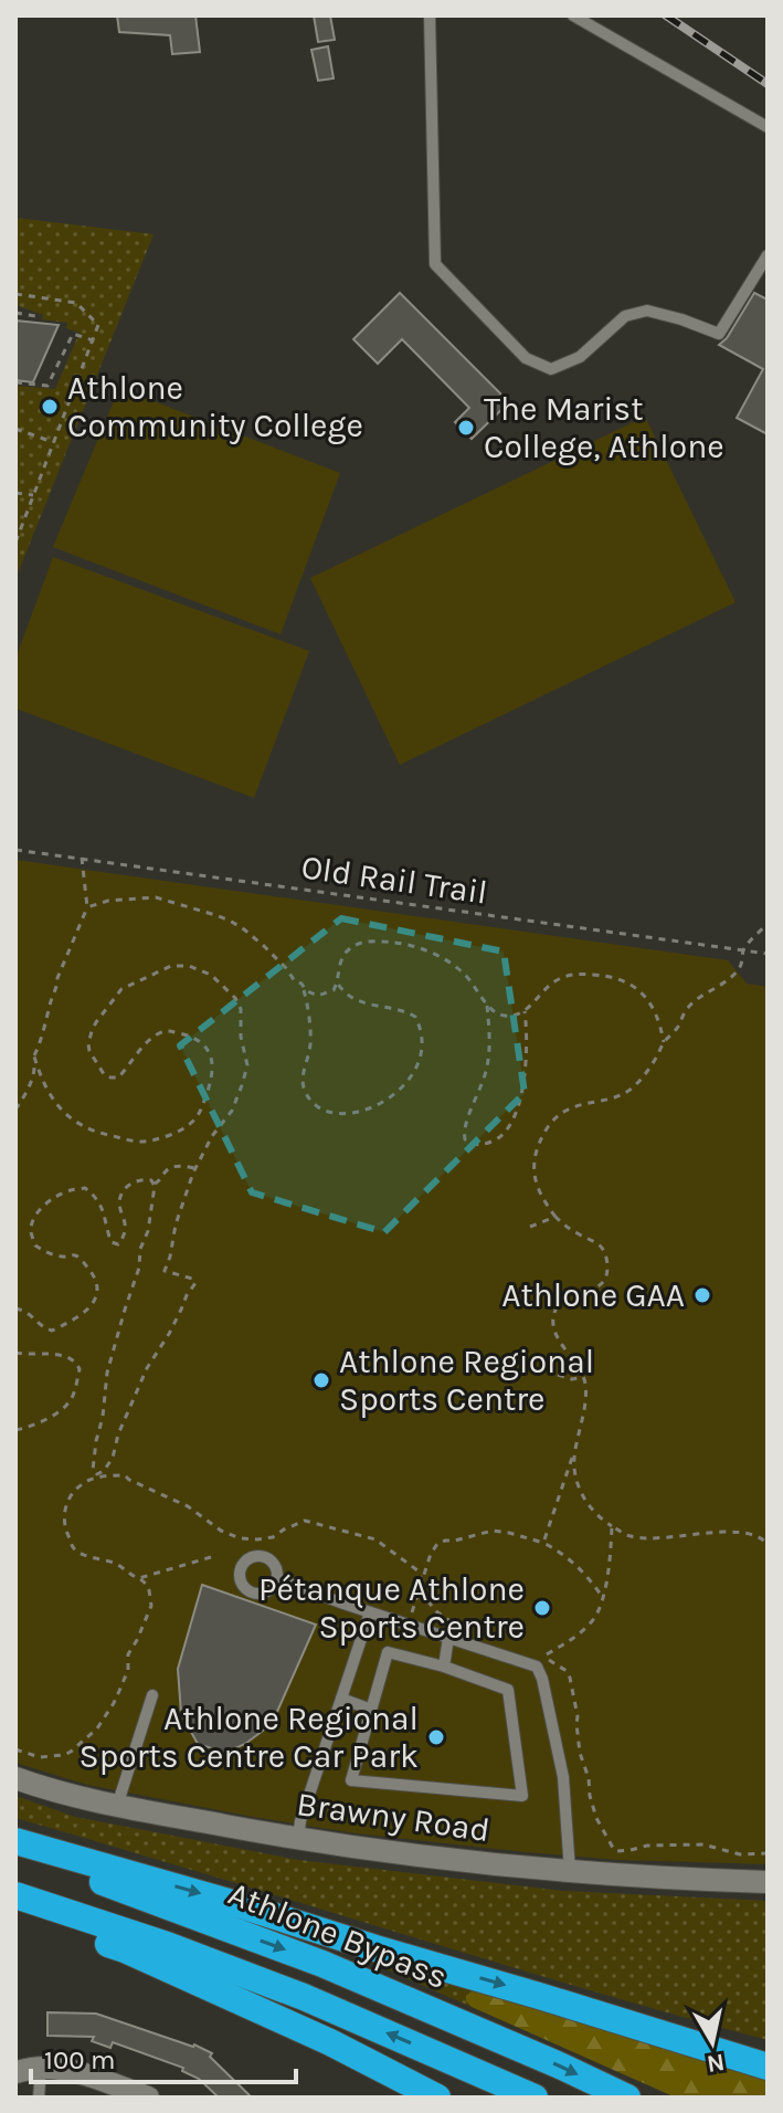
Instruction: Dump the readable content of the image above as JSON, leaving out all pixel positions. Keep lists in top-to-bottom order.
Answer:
{
  "streets": {
    "highway": ["Athlone Bypass"],
    "street": ["Brawny Road"],
    "path": ["Old Rail Trail"]
  },
  "places": [
    "Athlone Community College",
    "The Marist College, Athlone",
    "Athlone GAA",
    "Athlone Regional Sports Centre",
    "Pétanque Athlone Sports Centre",
    "Athlone Regional Sports Centre Car Park"
  ],
  "scale_bar": "100 m",
  "north": "bottom"
}
